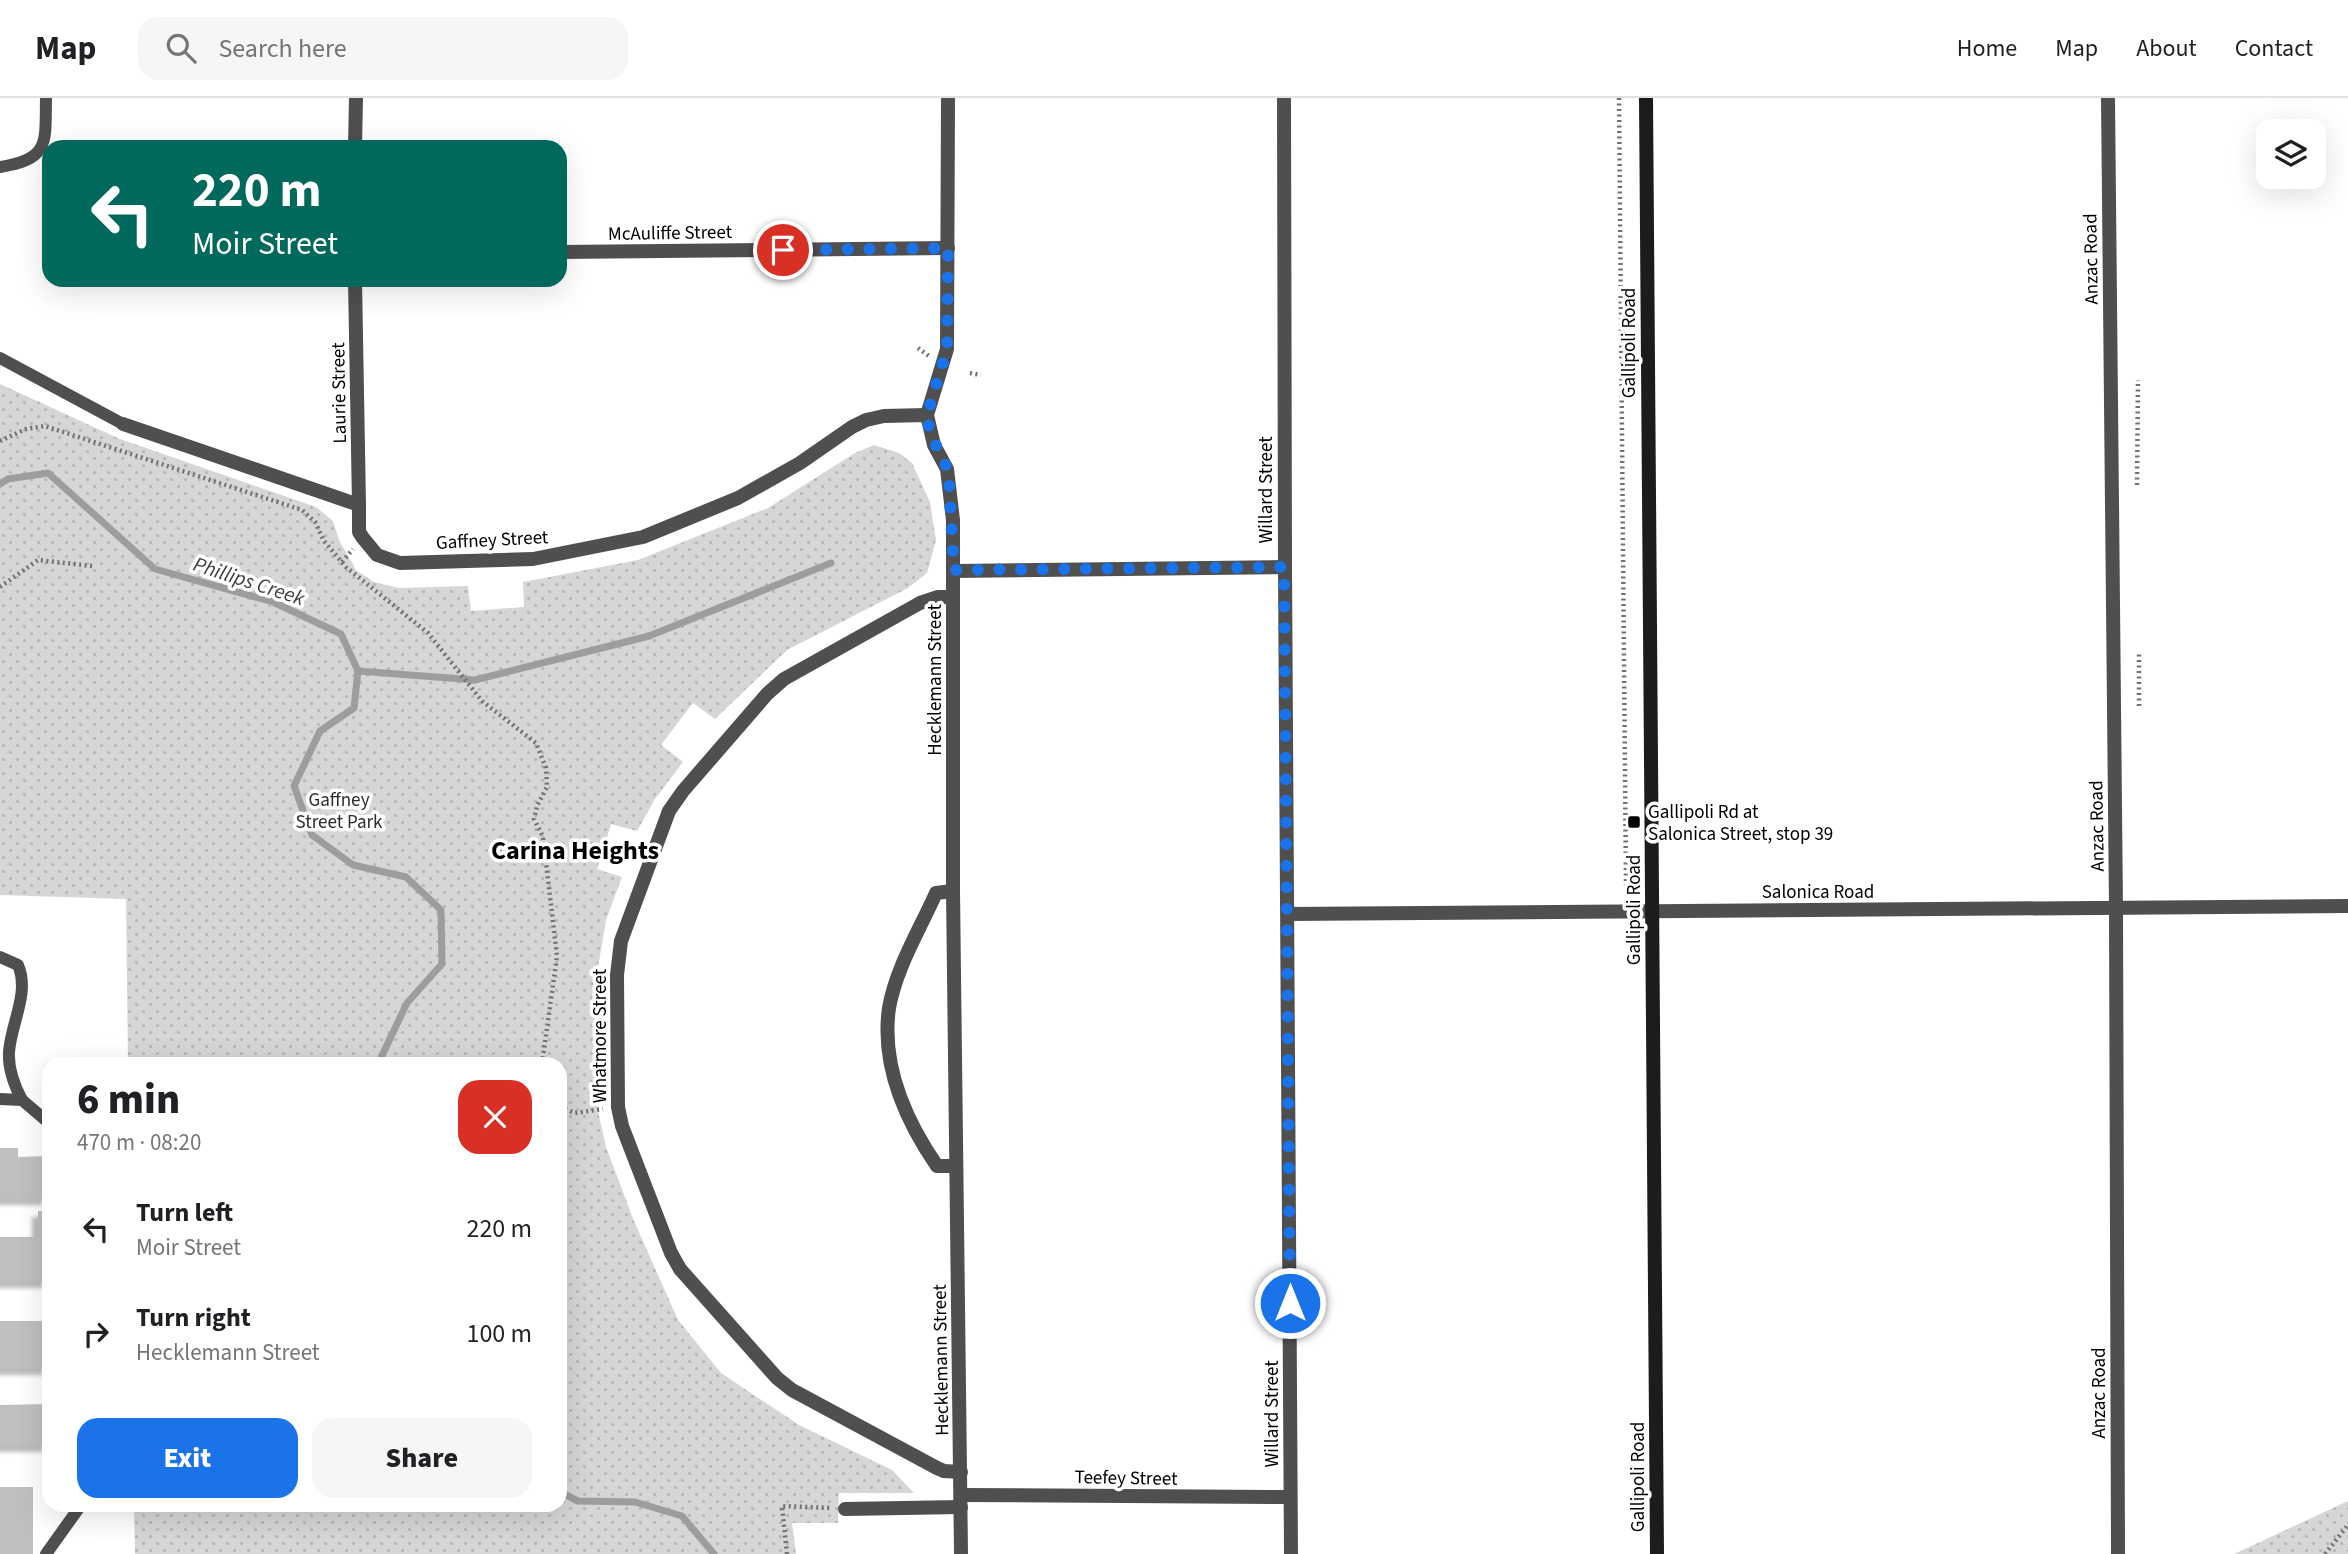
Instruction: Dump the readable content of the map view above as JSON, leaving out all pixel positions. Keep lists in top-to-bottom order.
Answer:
{
  "streets": {
    "street": [
      "McAuliffe Street",
      "Anzac Road",
      "Gallipoli Road",
      "Laurie Street",
      "Willard Street",
      "Gaffney Street",
      "Hecklemann Street",
      "Salonica Road",
      "Whatmore Street",
      "Teefey Street"
    ]
  },
  "crossings": [
    ["Anzac Road", "Salonica Road"],
    ["Gallipoli Road", "Salonica Road"],
    ["Laurie Street", "Gaffney Street"],
    ["Willard Street", "Salonica Road"],
    ["Willard Street", "Teefey Street"],
    ["Gaffney Street", "Hecklemann Street"],
    ["Hecklemann Street", "Whatmore Street"],
    ["Hecklemann Street", "Teefey Street"]
  ],
  "districts": ["Carina Heights"],
  "water": ["Phillips Creek"],
  "parks": ["Gaffney Street Park"],
  "places": {
    "transit": ["Gallipoli Rd at Salonica Street, stop 39"]
  },
  "page": {
    "header": "Map",
    "search": "Search here",
    "nav": [
      "Home",
      "Map",
      "About",
      "Contact"
    ],
    "turn": ["220 m", "Moir Street"],
    "heading": ["6 min", "470 m · 08:20"],
    "list": [
      {
        "name": "Turn left",
        "note": "Moir Street",
        "value": "220 m"
      },
      {
        "name": "Turn right",
        "note": "Hecklemann Street",
        "value": "100 m"
      }
    ],
    "buttons": ["Exit", "Share"]
  }
}
